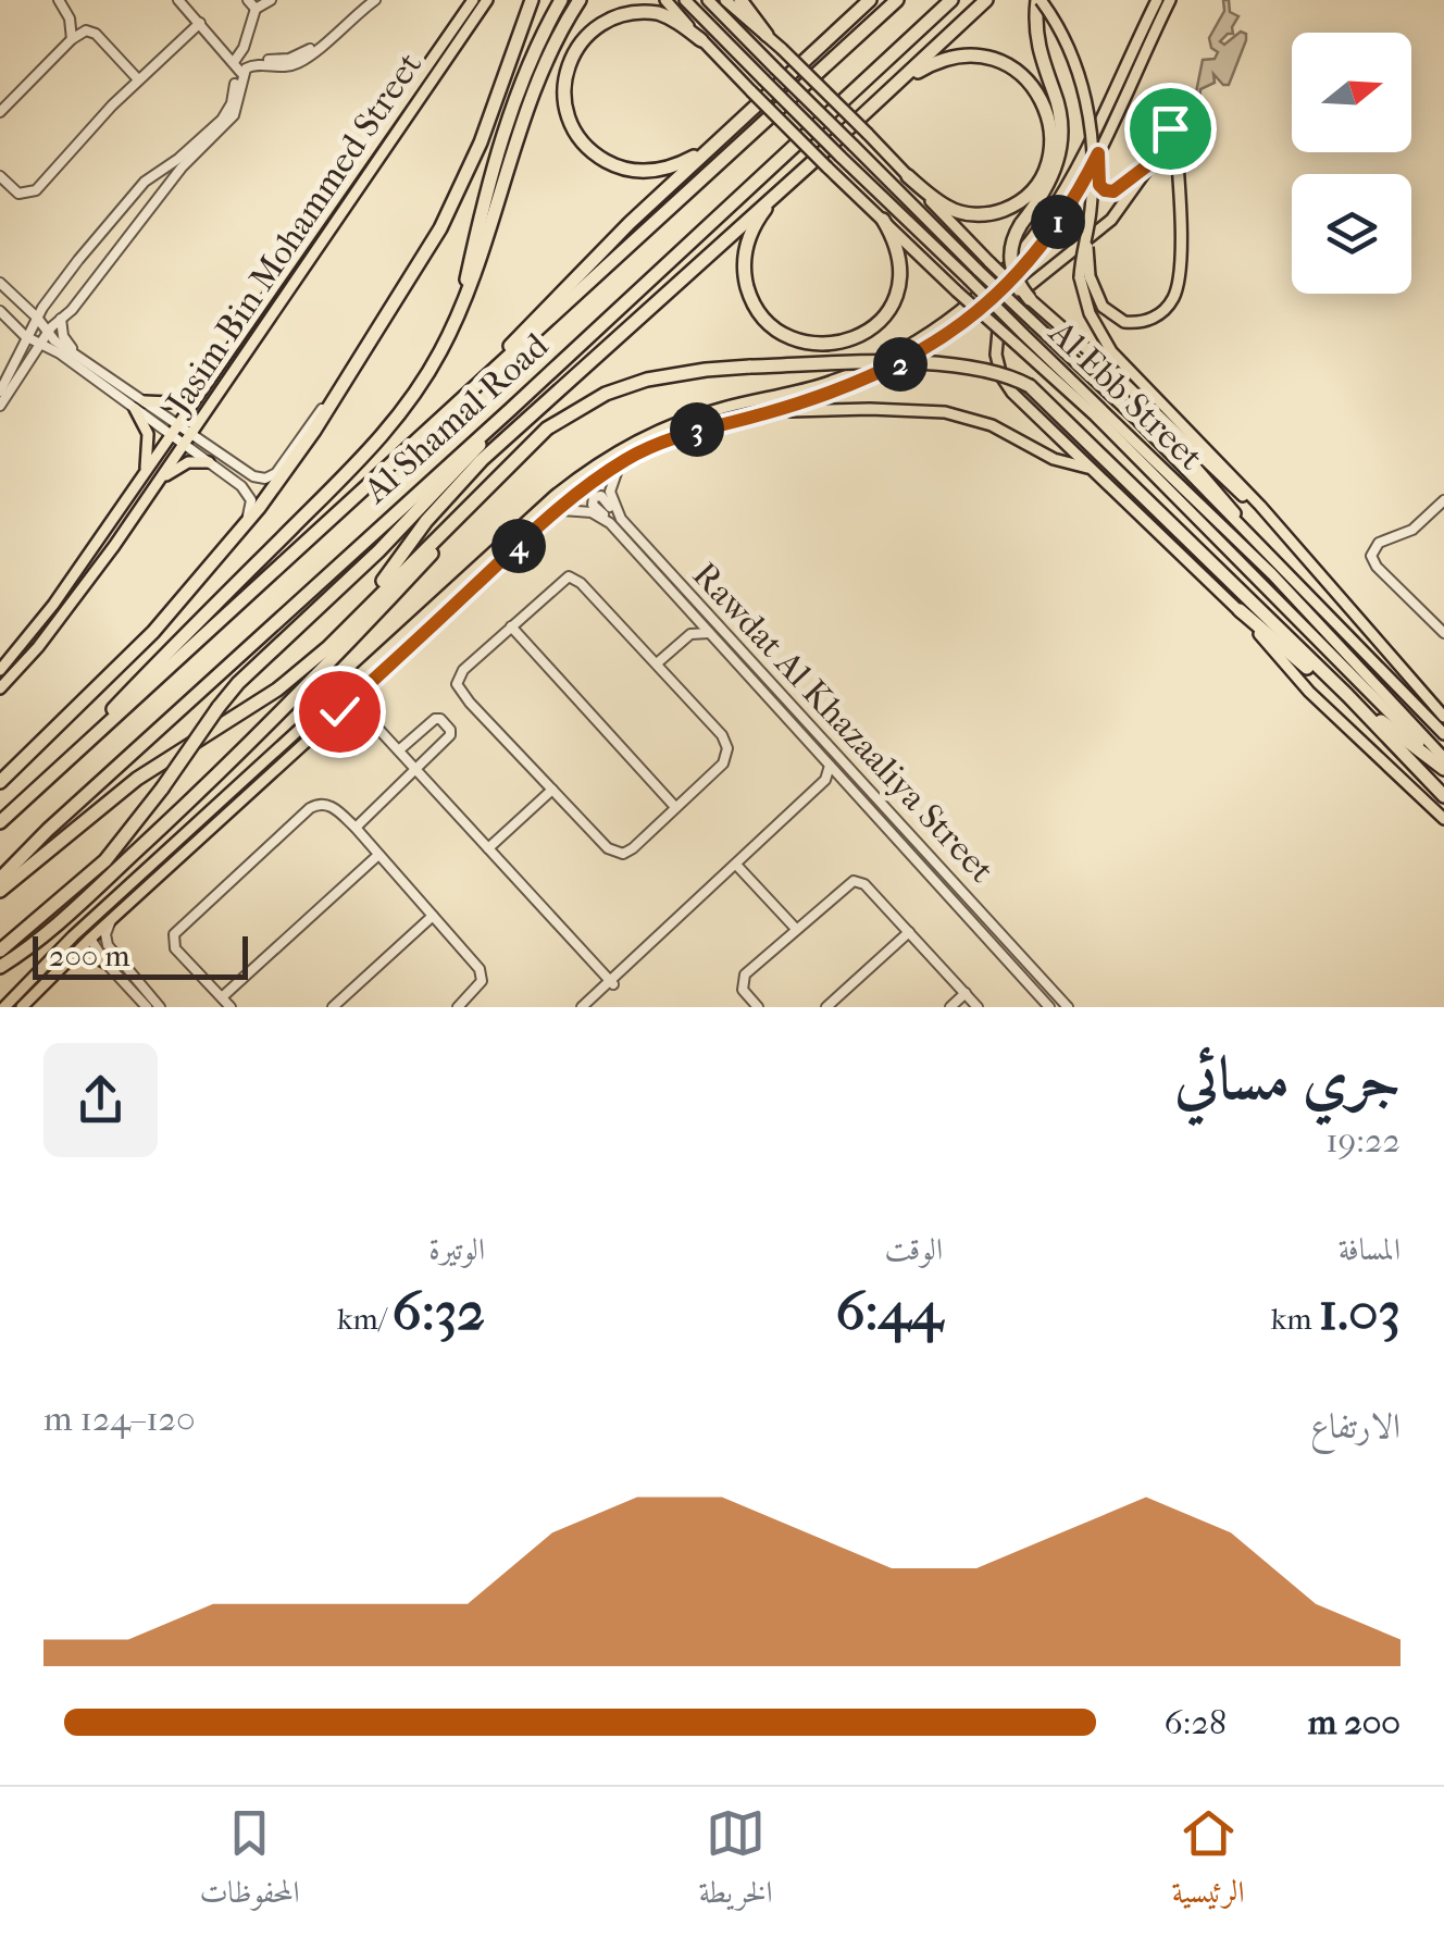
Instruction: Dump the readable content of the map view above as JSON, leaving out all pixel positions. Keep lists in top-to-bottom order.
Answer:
{
  "streets": {
    "highway": ["Al Shamal Road"],
    "main road": ["Jasim Bin Mohammed Street", "Al Ebb Street"],
    "street": ["Rawdat Al Khazaaliya Street"]
  },
  "scale_bar": "200 m",
  "north": "right",
  "page": {
    "pins": [
      "1",
      "2",
      "3",
      "4"
    ],
    "scale": "200 m",
    "heading": ["جري مسائي", "19:22"],
    "stats": [
      ["المسافة", "1.03 km"],
      ["الوقت", "6:44"],
      ["الوتيرة", "6:32 /km"]
    ],
    "chart": ["الارتفاع", "120–124 m"],
    "list": [
      {
        "name": "200 m",
        "note": "6:28"
      }
    ],
    "tabs": ["الرئيسية", "الخريطة", "المحفوظات"]
  }
}
